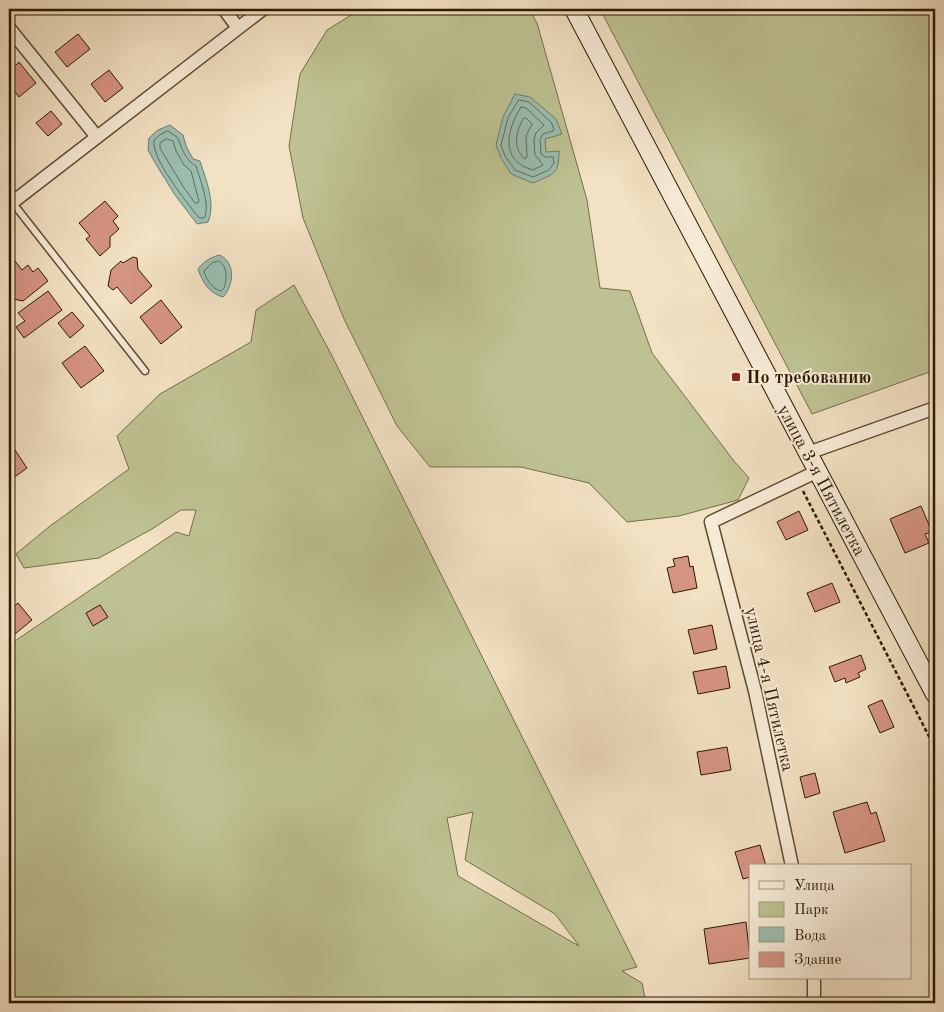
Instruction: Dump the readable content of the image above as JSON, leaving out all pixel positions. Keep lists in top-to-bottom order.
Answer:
{
  "streets": {
    "main road": ["улица 3-я Пятилетка"],
    "street": ["улица 4-я Пятилетка"]
  },
  "places": {
    "transit": ["По требованию"]
  },
  "legend": [
    "Улица",
    "Парк",
    "Вода",
    "Здание"
  ]
}
